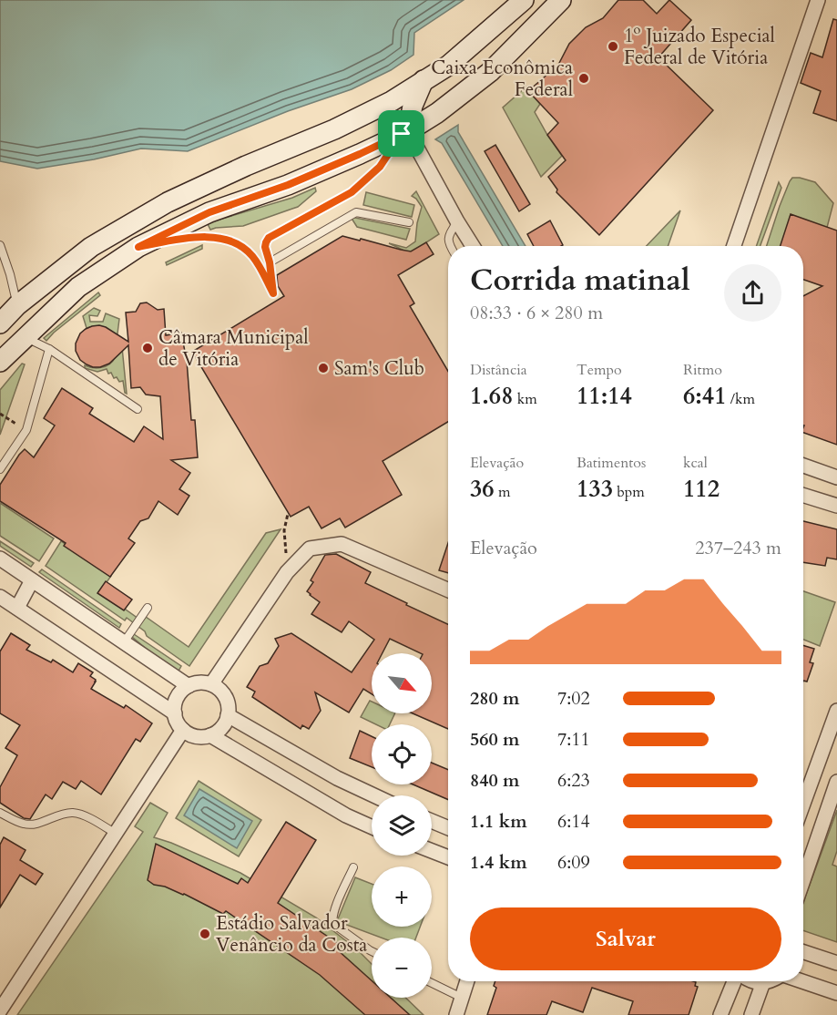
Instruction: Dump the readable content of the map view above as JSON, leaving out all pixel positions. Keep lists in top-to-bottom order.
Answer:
{
  "places": [
    "1º Juizado Especial Federal de Vitória",
    "Caixa Econômica Federal",
    "Câmara Municipal de Vitória",
    "Sam's Club",
    "Estádio Salvador Venâncio da Costa"
  ],
  "north": "bottom right",
  "page": {
    "heading": ["Corrida matinal", "08:33 · 6 × 280 m"],
    "stats": [
      ["Distância", "1.68 km"],
      ["Tempo", "11:14"],
      ["Ritmo", "6:41 /km"],
      ["Elevação", "36 m"],
      ["Batimentos", "133 bpm"],
      ["kcal", "112"]
    ],
    "chart": ["Elevação", "237–243 m"],
    "map_buttons": ["+", "−"],
    "list": [
      {
        "name": "280 m",
        "note": "7:02"
      },
      {
        "name": "560 m",
        "note": "7:11"
      },
      {
        "name": "840 m",
        "note": "6:23"
      },
      {
        "name": "1.1 km",
        "note": "6:14"
      },
      {
        "name": "1.4 km",
        "note": "6:09"
      }
    ],
    "buttons": "Salvar"
  }
}
